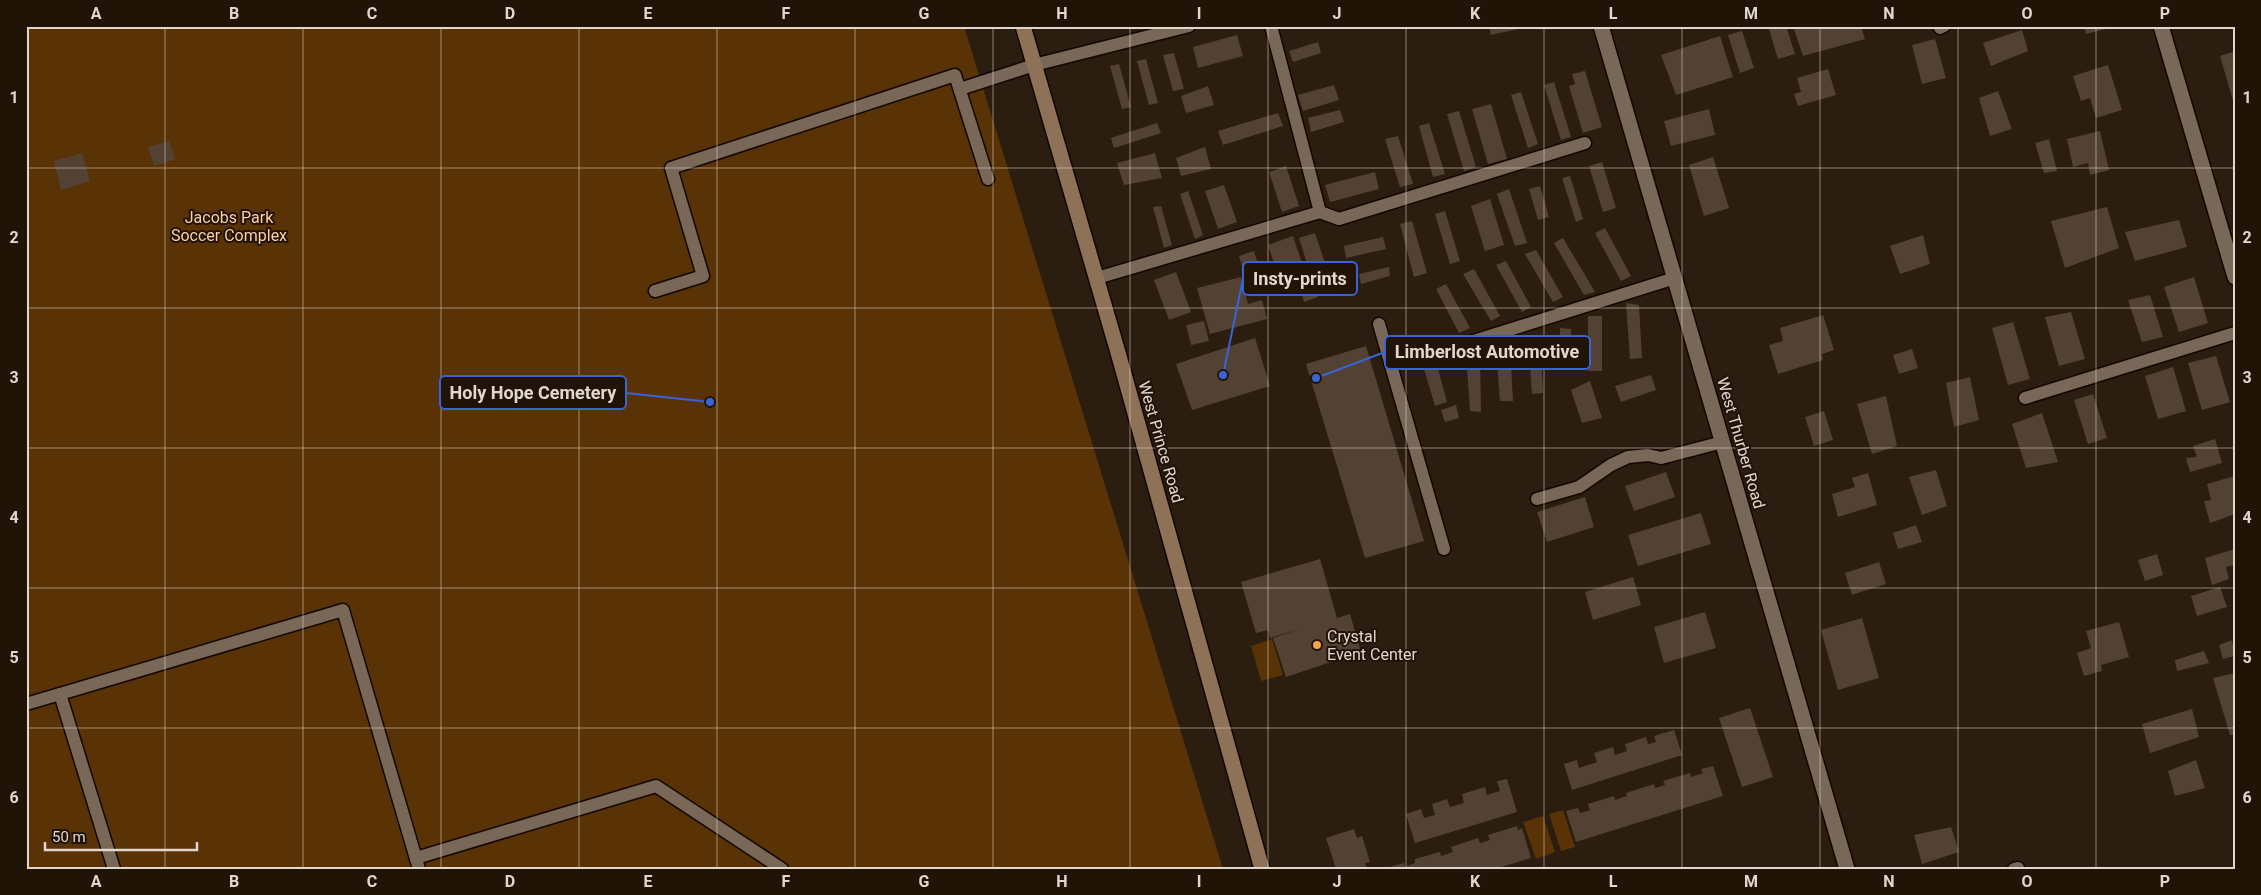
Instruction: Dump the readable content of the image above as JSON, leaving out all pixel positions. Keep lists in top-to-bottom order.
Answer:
{
  "streets": {
    "main road": ["West Prince Road"],
    "street": ["West Thurber Road"]
  },
  "parks": ["Jacobs Park Soccer Complex"],
  "places": [
    "Insty-prints",
    "Limberlost Automotive",
    "Holy Hope Cemetery",
    "Crystal Event Center"
  ],
  "scale_bar": "50 m",
  "grid": {
    "columns": [
      "A",
      "B",
      "C",
      "D",
      "E",
      "F",
      "G",
      "H",
      "I",
      "J",
      "K",
      "L",
      "M",
      "N",
      "O",
      "P"
    ],
    "rows": [
      "1",
      "2",
      "3",
      "4",
      "5",
      "6"
    ]
  }
}
